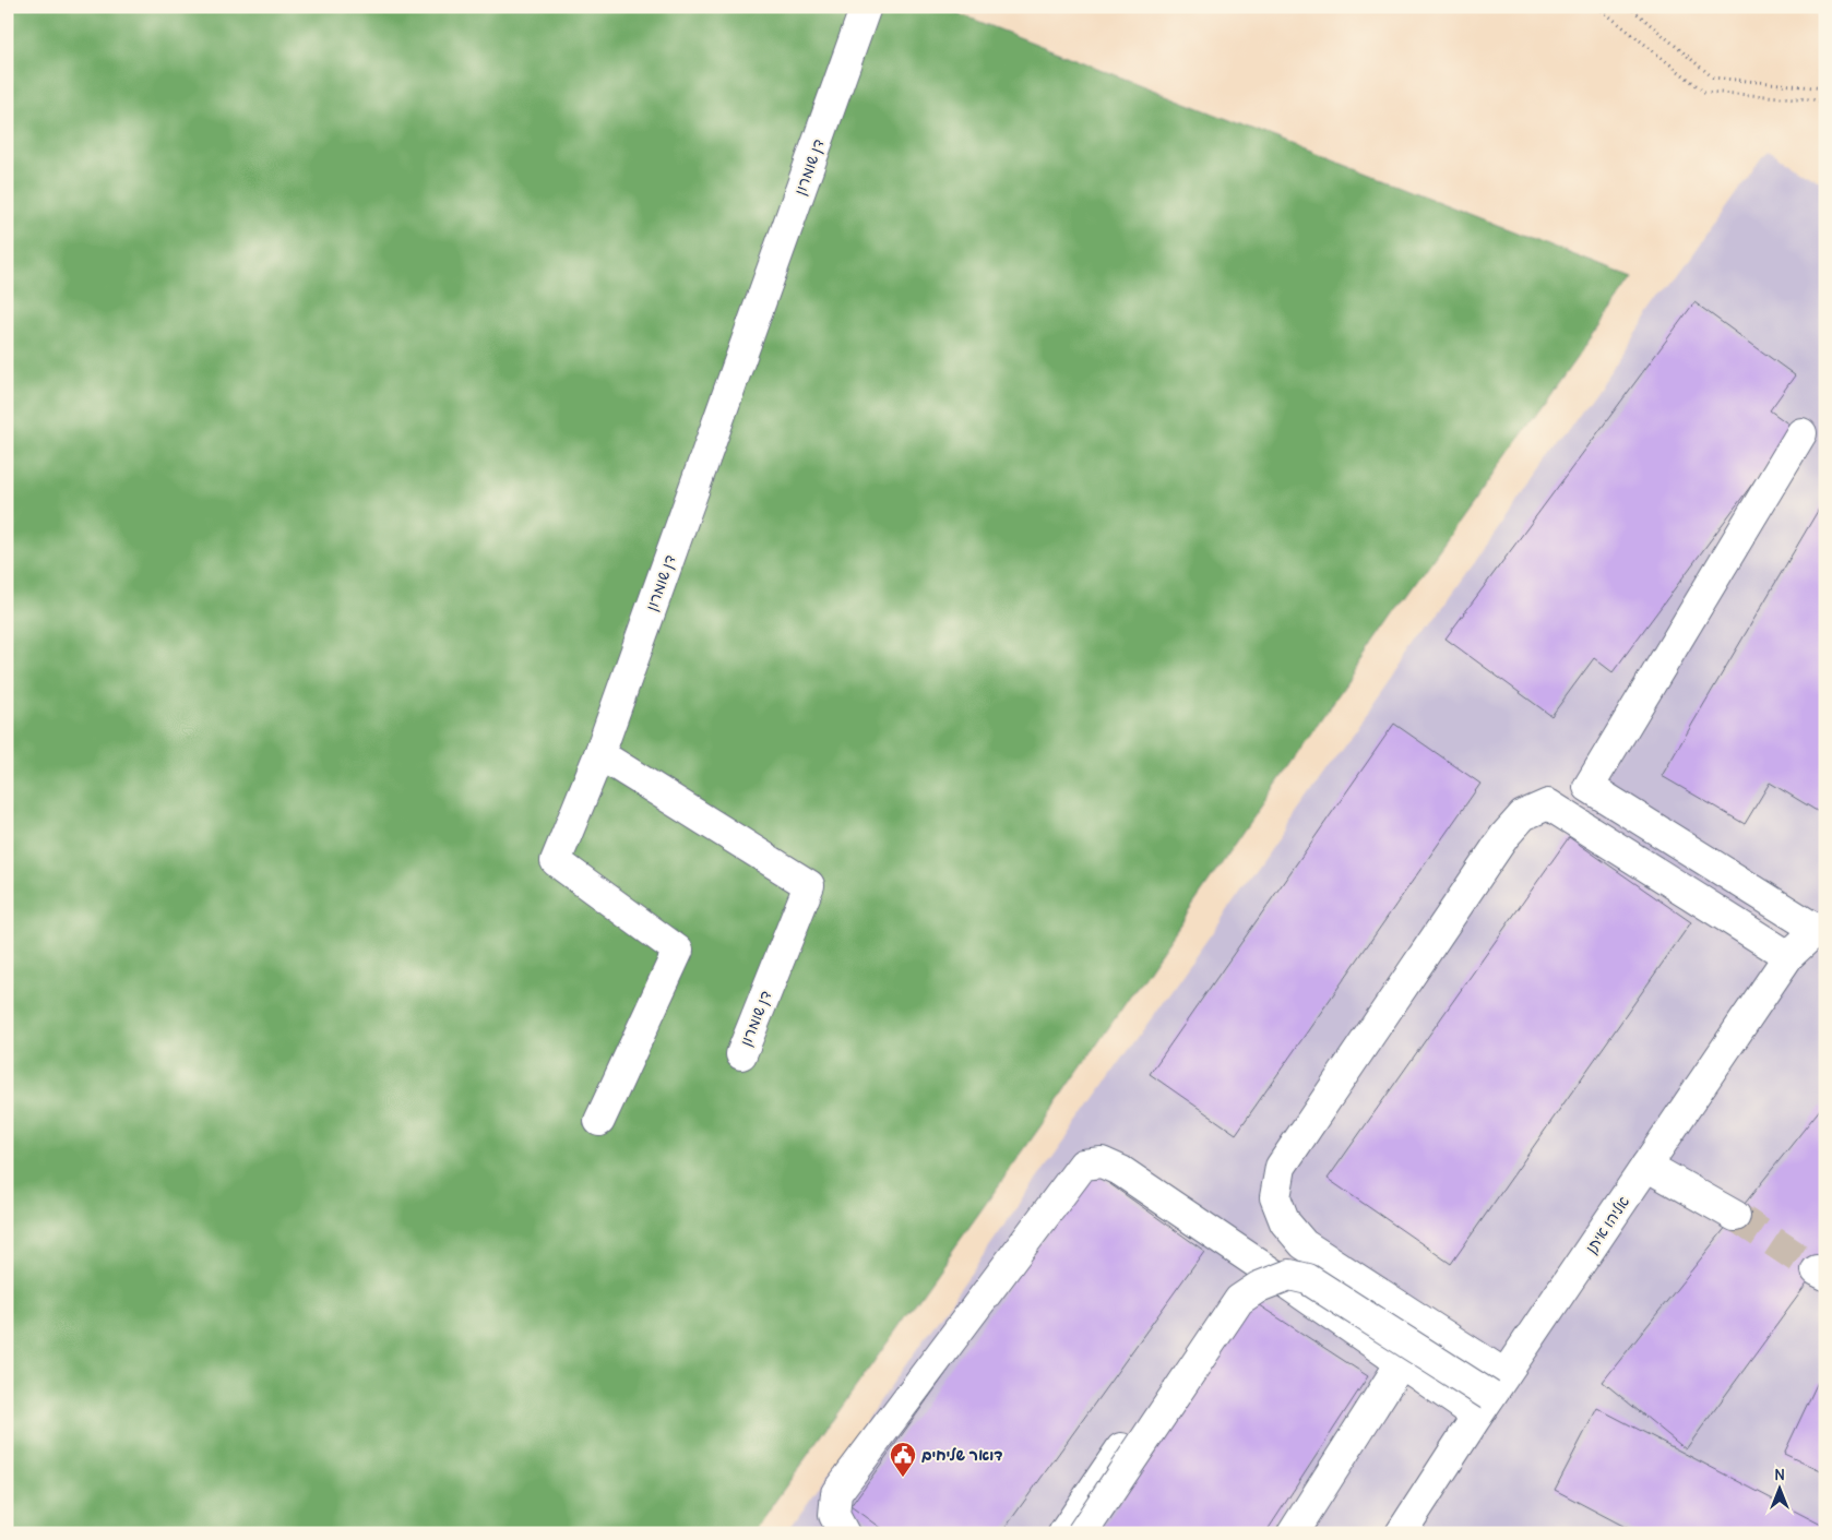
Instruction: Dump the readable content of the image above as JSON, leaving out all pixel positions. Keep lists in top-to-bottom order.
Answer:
{
  "streets": {
    "street": ["דן שומרון", "אליהו איתן"]
  },
  "places": {
    "public building": ["דואר שליחים"]
  },
  "north": "top"
}
